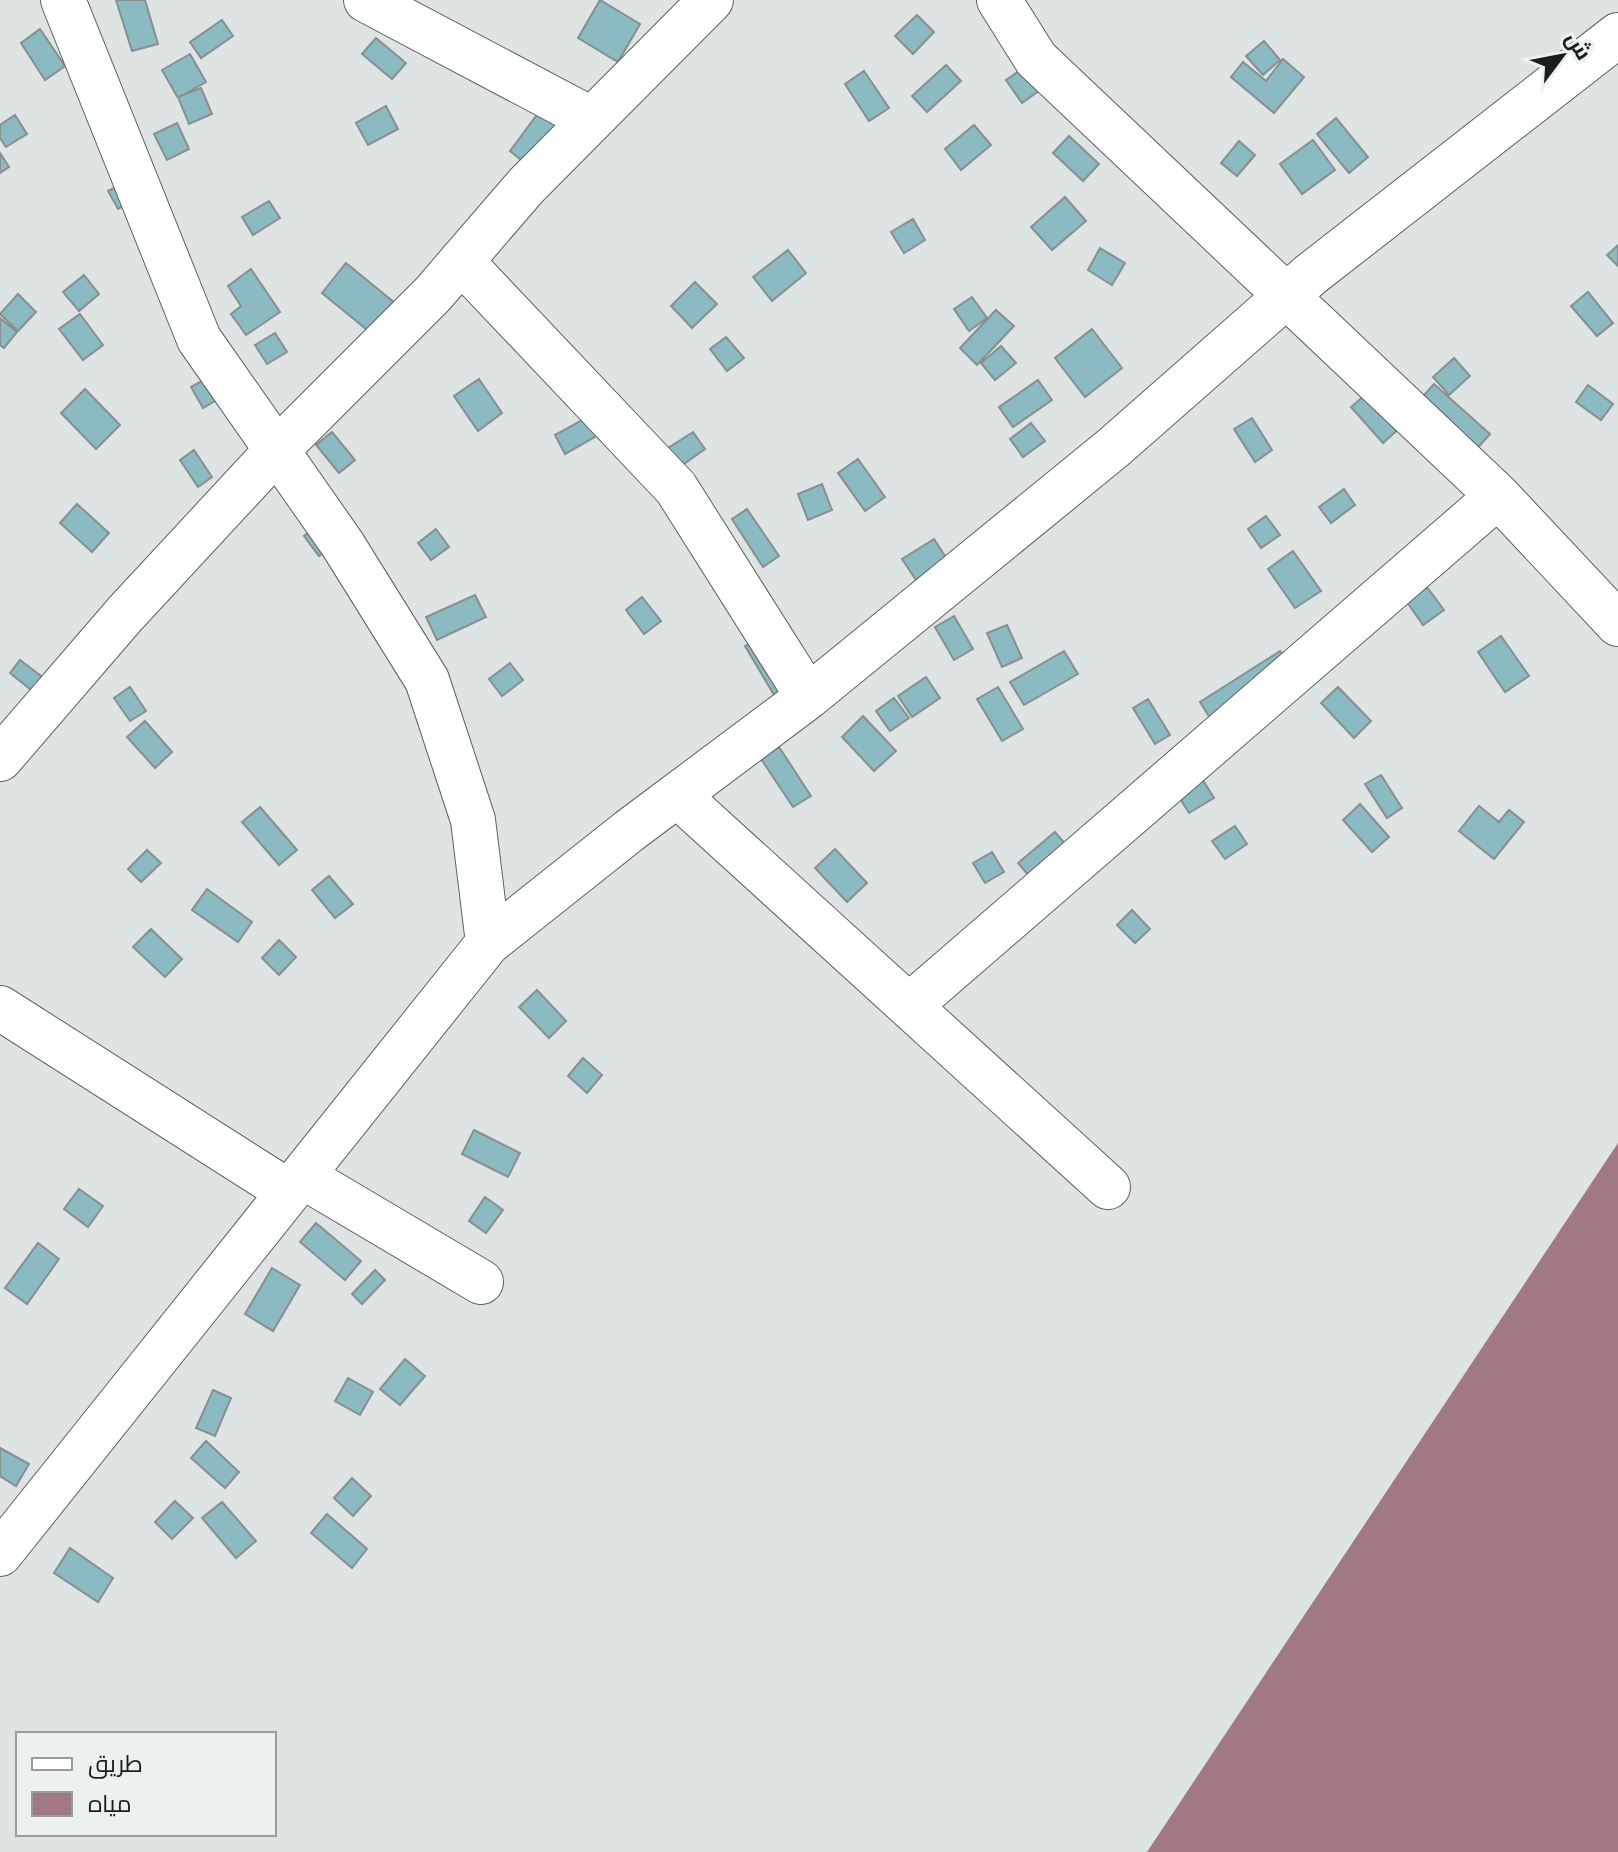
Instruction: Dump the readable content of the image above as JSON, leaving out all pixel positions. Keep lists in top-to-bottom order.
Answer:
{
  "legend": ["طريق", "مياه"],
  "north": "top right"
}
